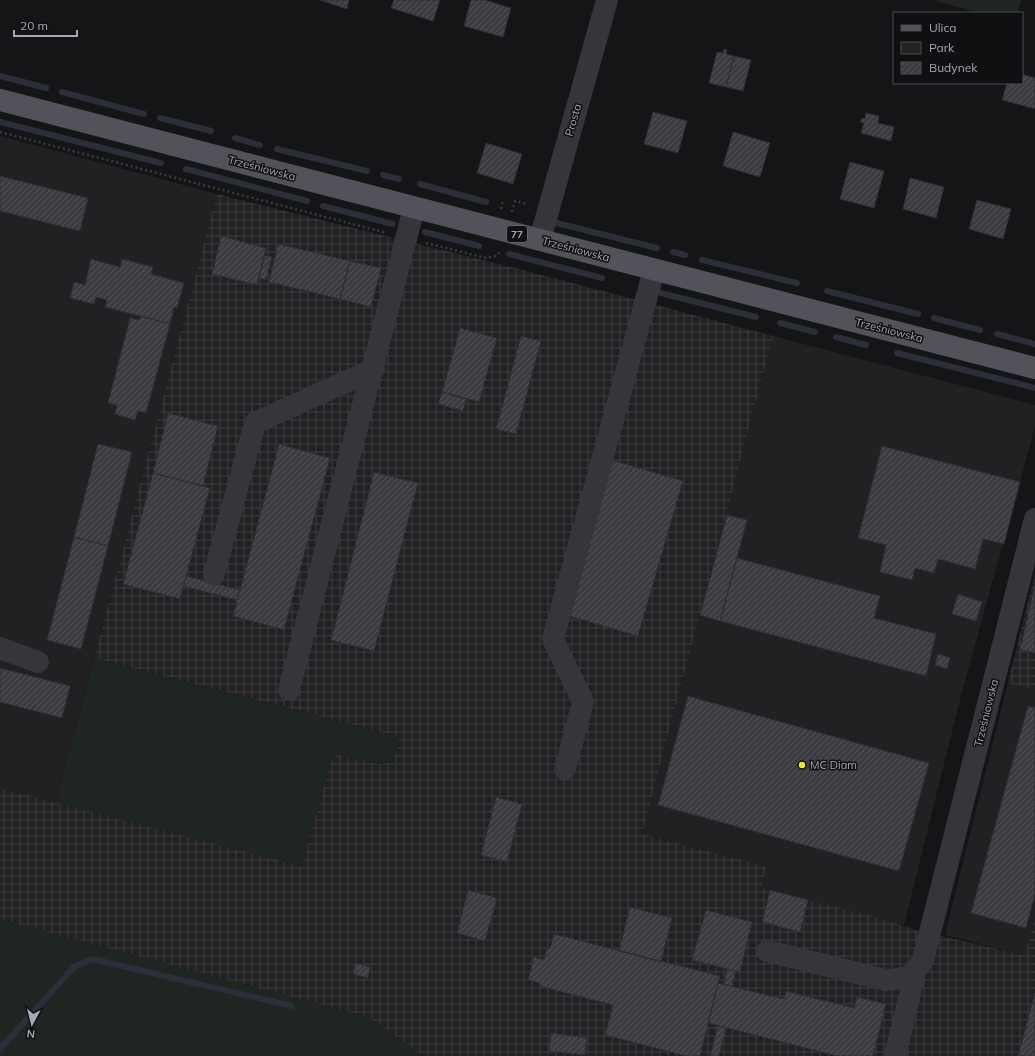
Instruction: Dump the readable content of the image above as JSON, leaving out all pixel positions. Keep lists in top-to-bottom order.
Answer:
{
  "streets": {
    "main road": ["Trześniowska", "77"],
    "street": ["Prosta"]
  },
  "crossings": [
    ["Prosta", "Trześniowska"]
  ],
  "places": ["MC Diam"],
  "legend": ["Ulica", "Park", "Budynek"],
  "scale_bar": "20 m",
  "north": "bottom"
}
